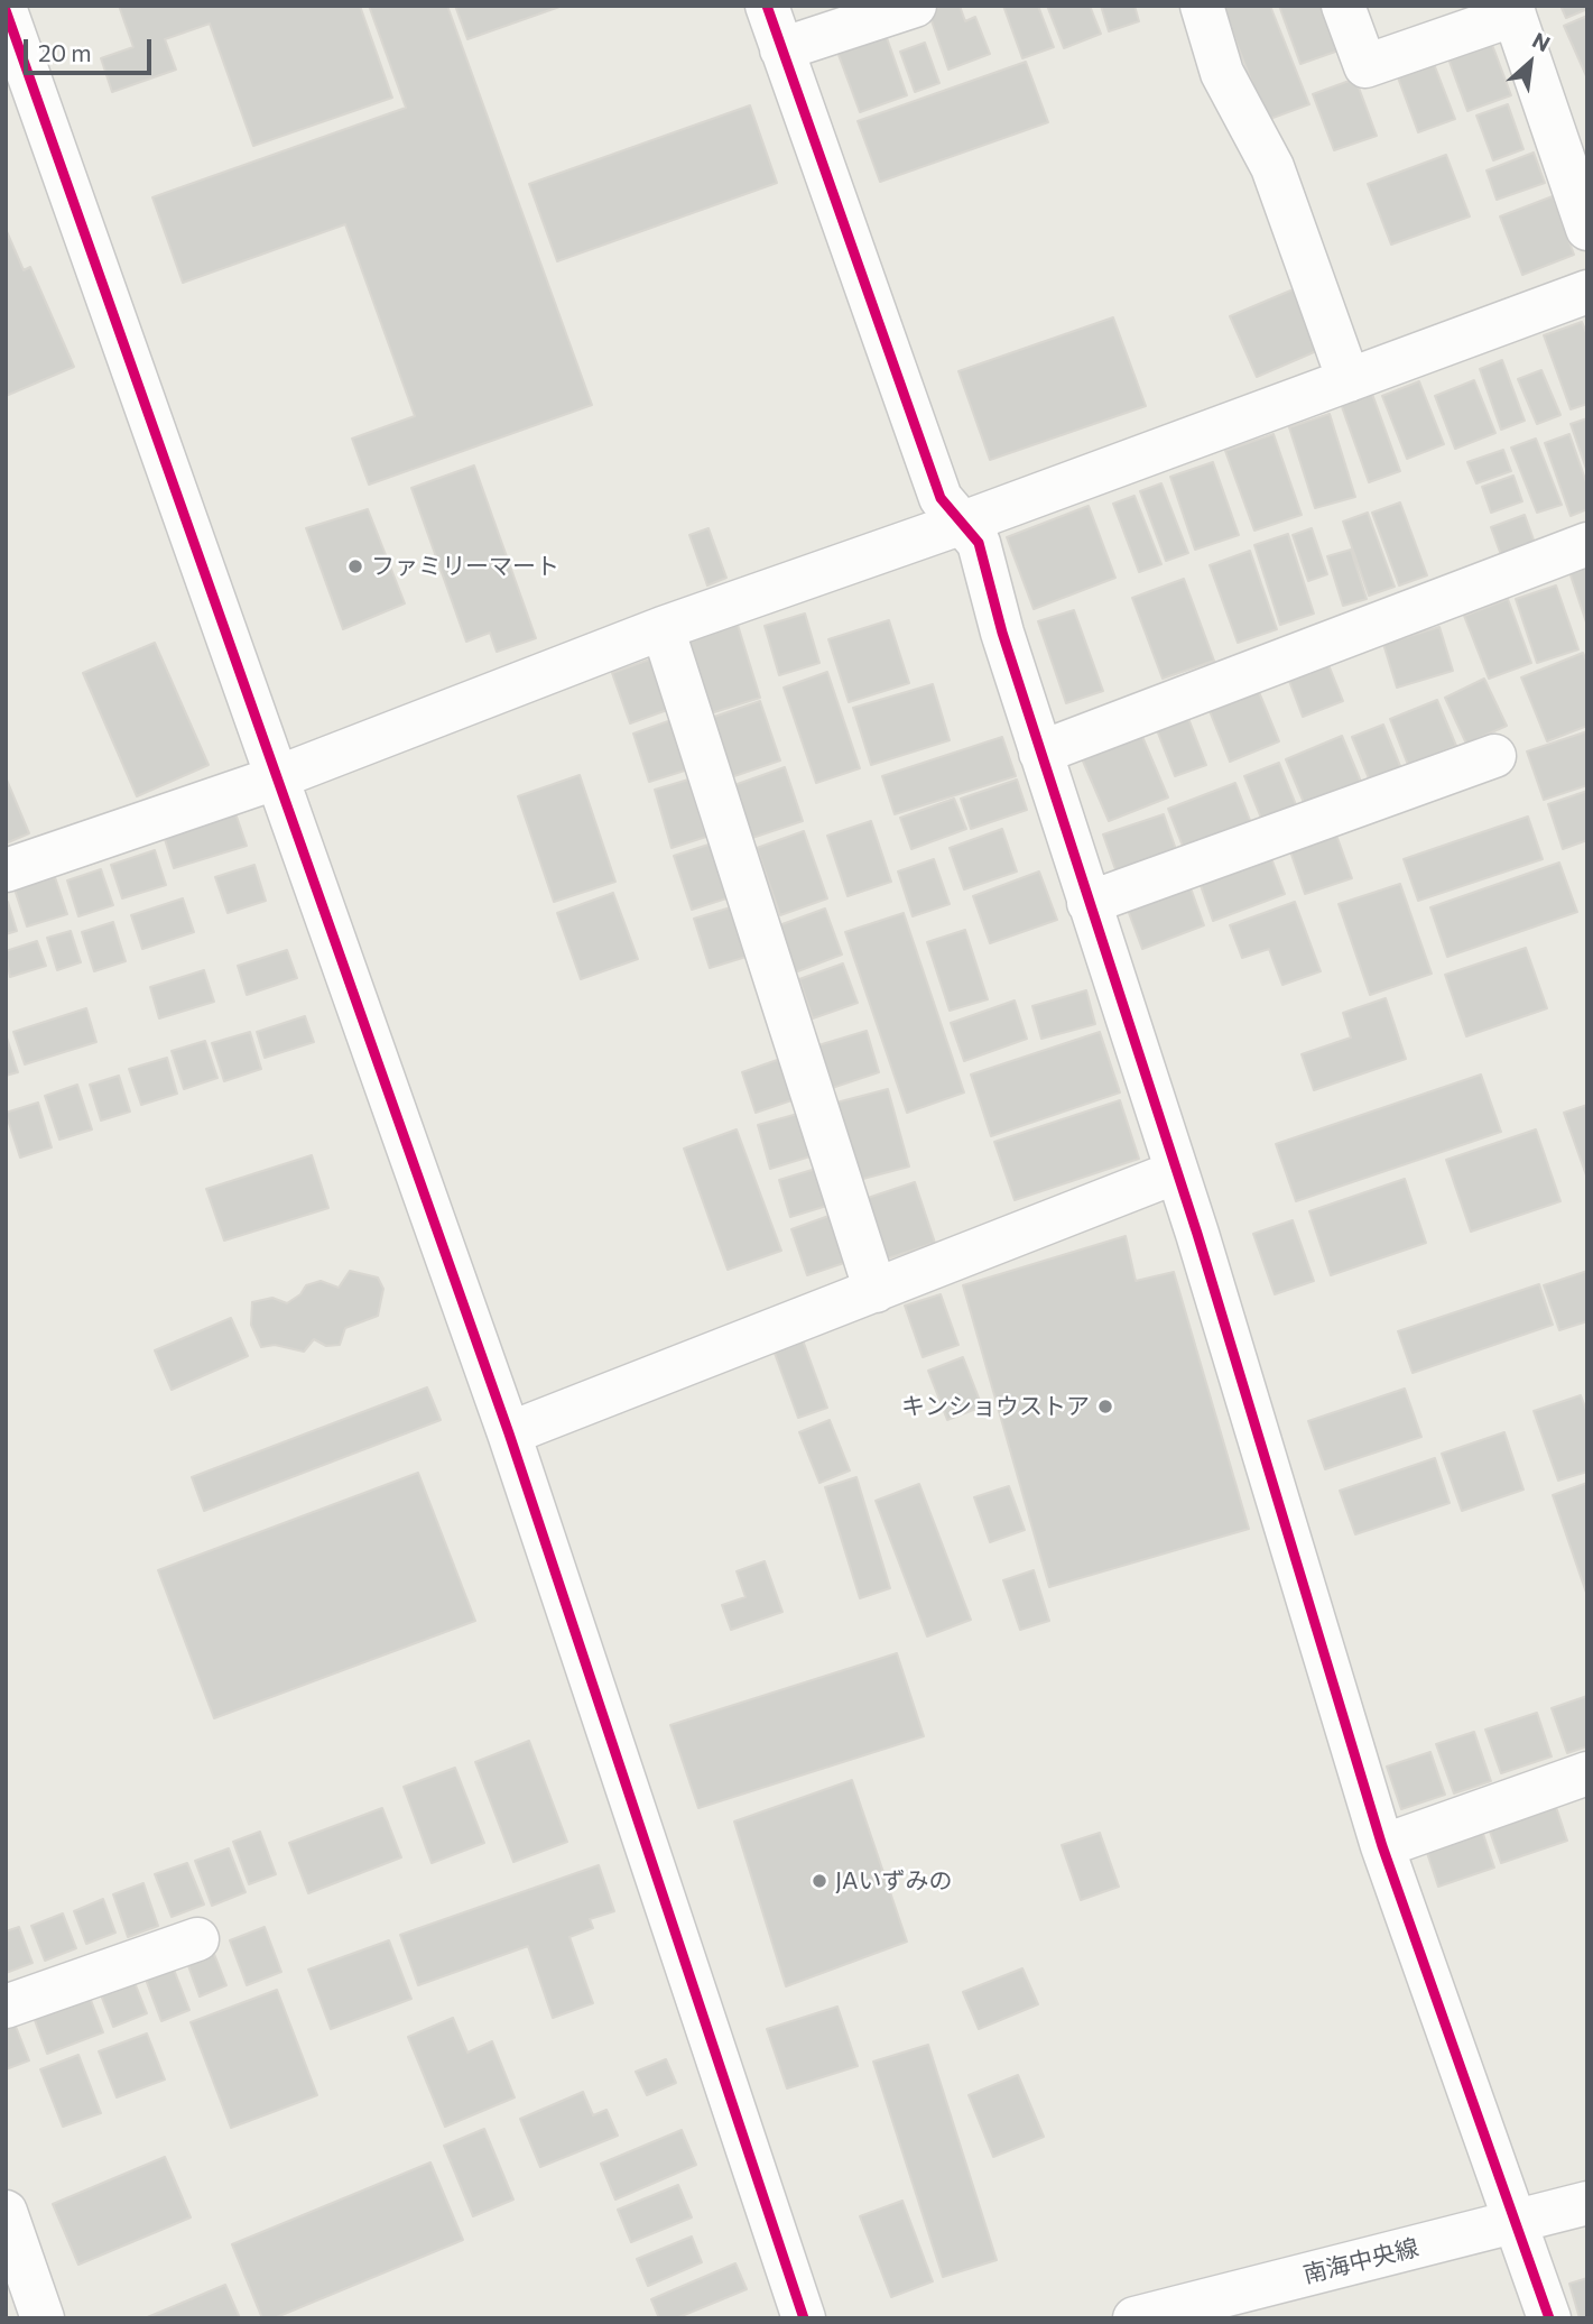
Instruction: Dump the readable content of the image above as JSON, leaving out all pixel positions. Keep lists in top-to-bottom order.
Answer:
{
  "streets": {
    "street": ["南海中央線"]
  },
  "places": ["ファミリーマート", "キンショウストア", "JAいずみの"],
  "scale_bar": "20 m",
  "north": "top right"
}
